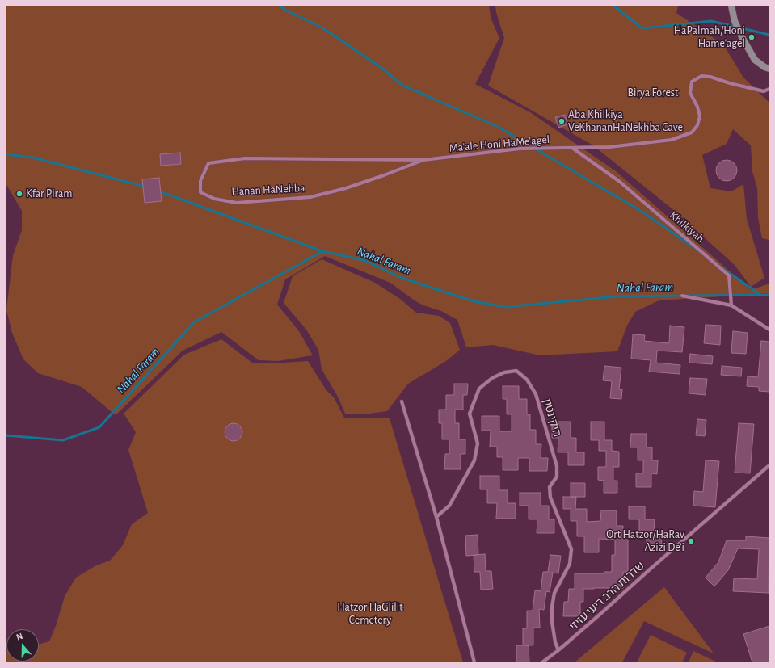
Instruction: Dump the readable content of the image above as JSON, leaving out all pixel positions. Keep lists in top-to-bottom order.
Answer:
{
  "streets": {
    "street": [
      "Ma'ale Honi HaMe'agel",
      "Hanan HaNehba",
      "Khilkiyah",
      "היקינטון",
      "שדרות הרב דיעי עזיזי"
    ]
  },
  "crossings": [
    ["Ma'ale Honi HaMe'agel", "Hanan HaNehba"],
    ["Ma'ale Honi HaMe'agel", "Khilkiyah"],
    ["היקינטון", "שדרות הרב דיעי עזיזי"]
  ],
  "water": ["Nahal Faram"],
  "parks": ["Birya Forest", "Hatzor HaGlilit Cemetery"],
  "places": [
    "HaPalmah/Honi Hame'agel",
    "Aba Khilkiya VeKhananHaNekhba Cave",
    "Kfar Piram",
    "Ort Hatzor/HaRav Azizi De'i"
  ],
  "north": "top"
}
